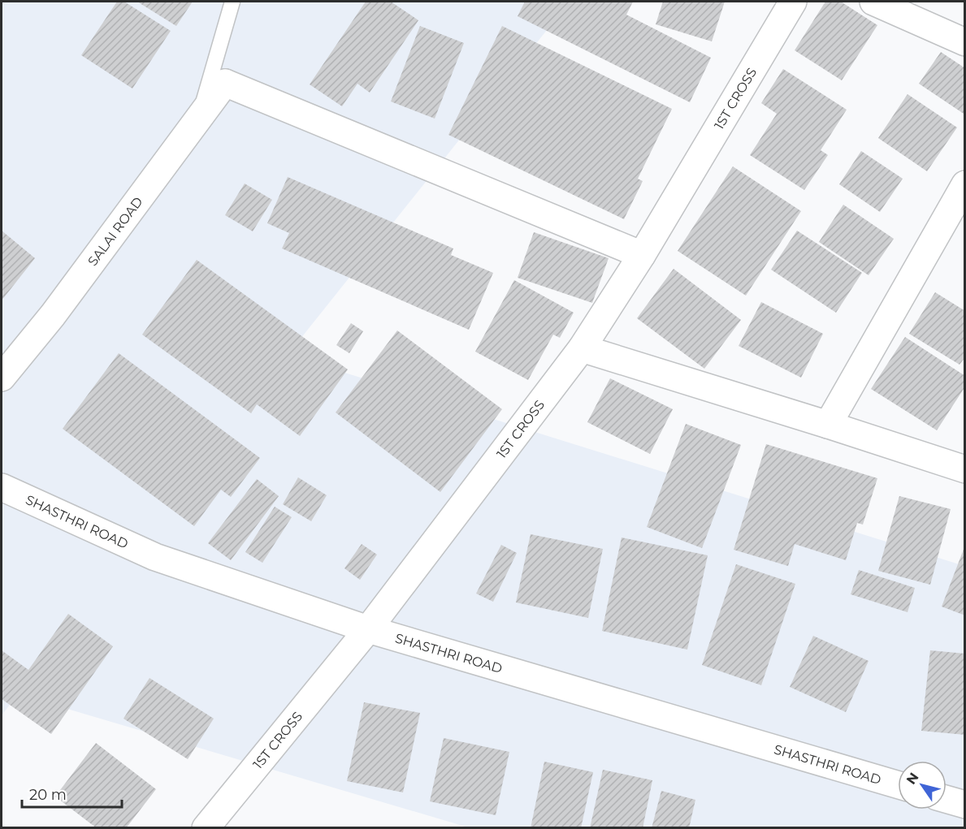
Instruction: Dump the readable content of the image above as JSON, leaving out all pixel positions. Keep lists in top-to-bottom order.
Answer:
{
  "streets": {
    "street": ["1ST CROSS", "SALAI ROAD", "SHASTHRI ROAD"]
  },
  "crossings": [
    ["1ST CROSS", "SALAI ROAD"],
    ["1ST CROSS", "SHASTHRI ROAD"]
  ],
  "scale_bar": "20 m",
  "north": "top left"
}
